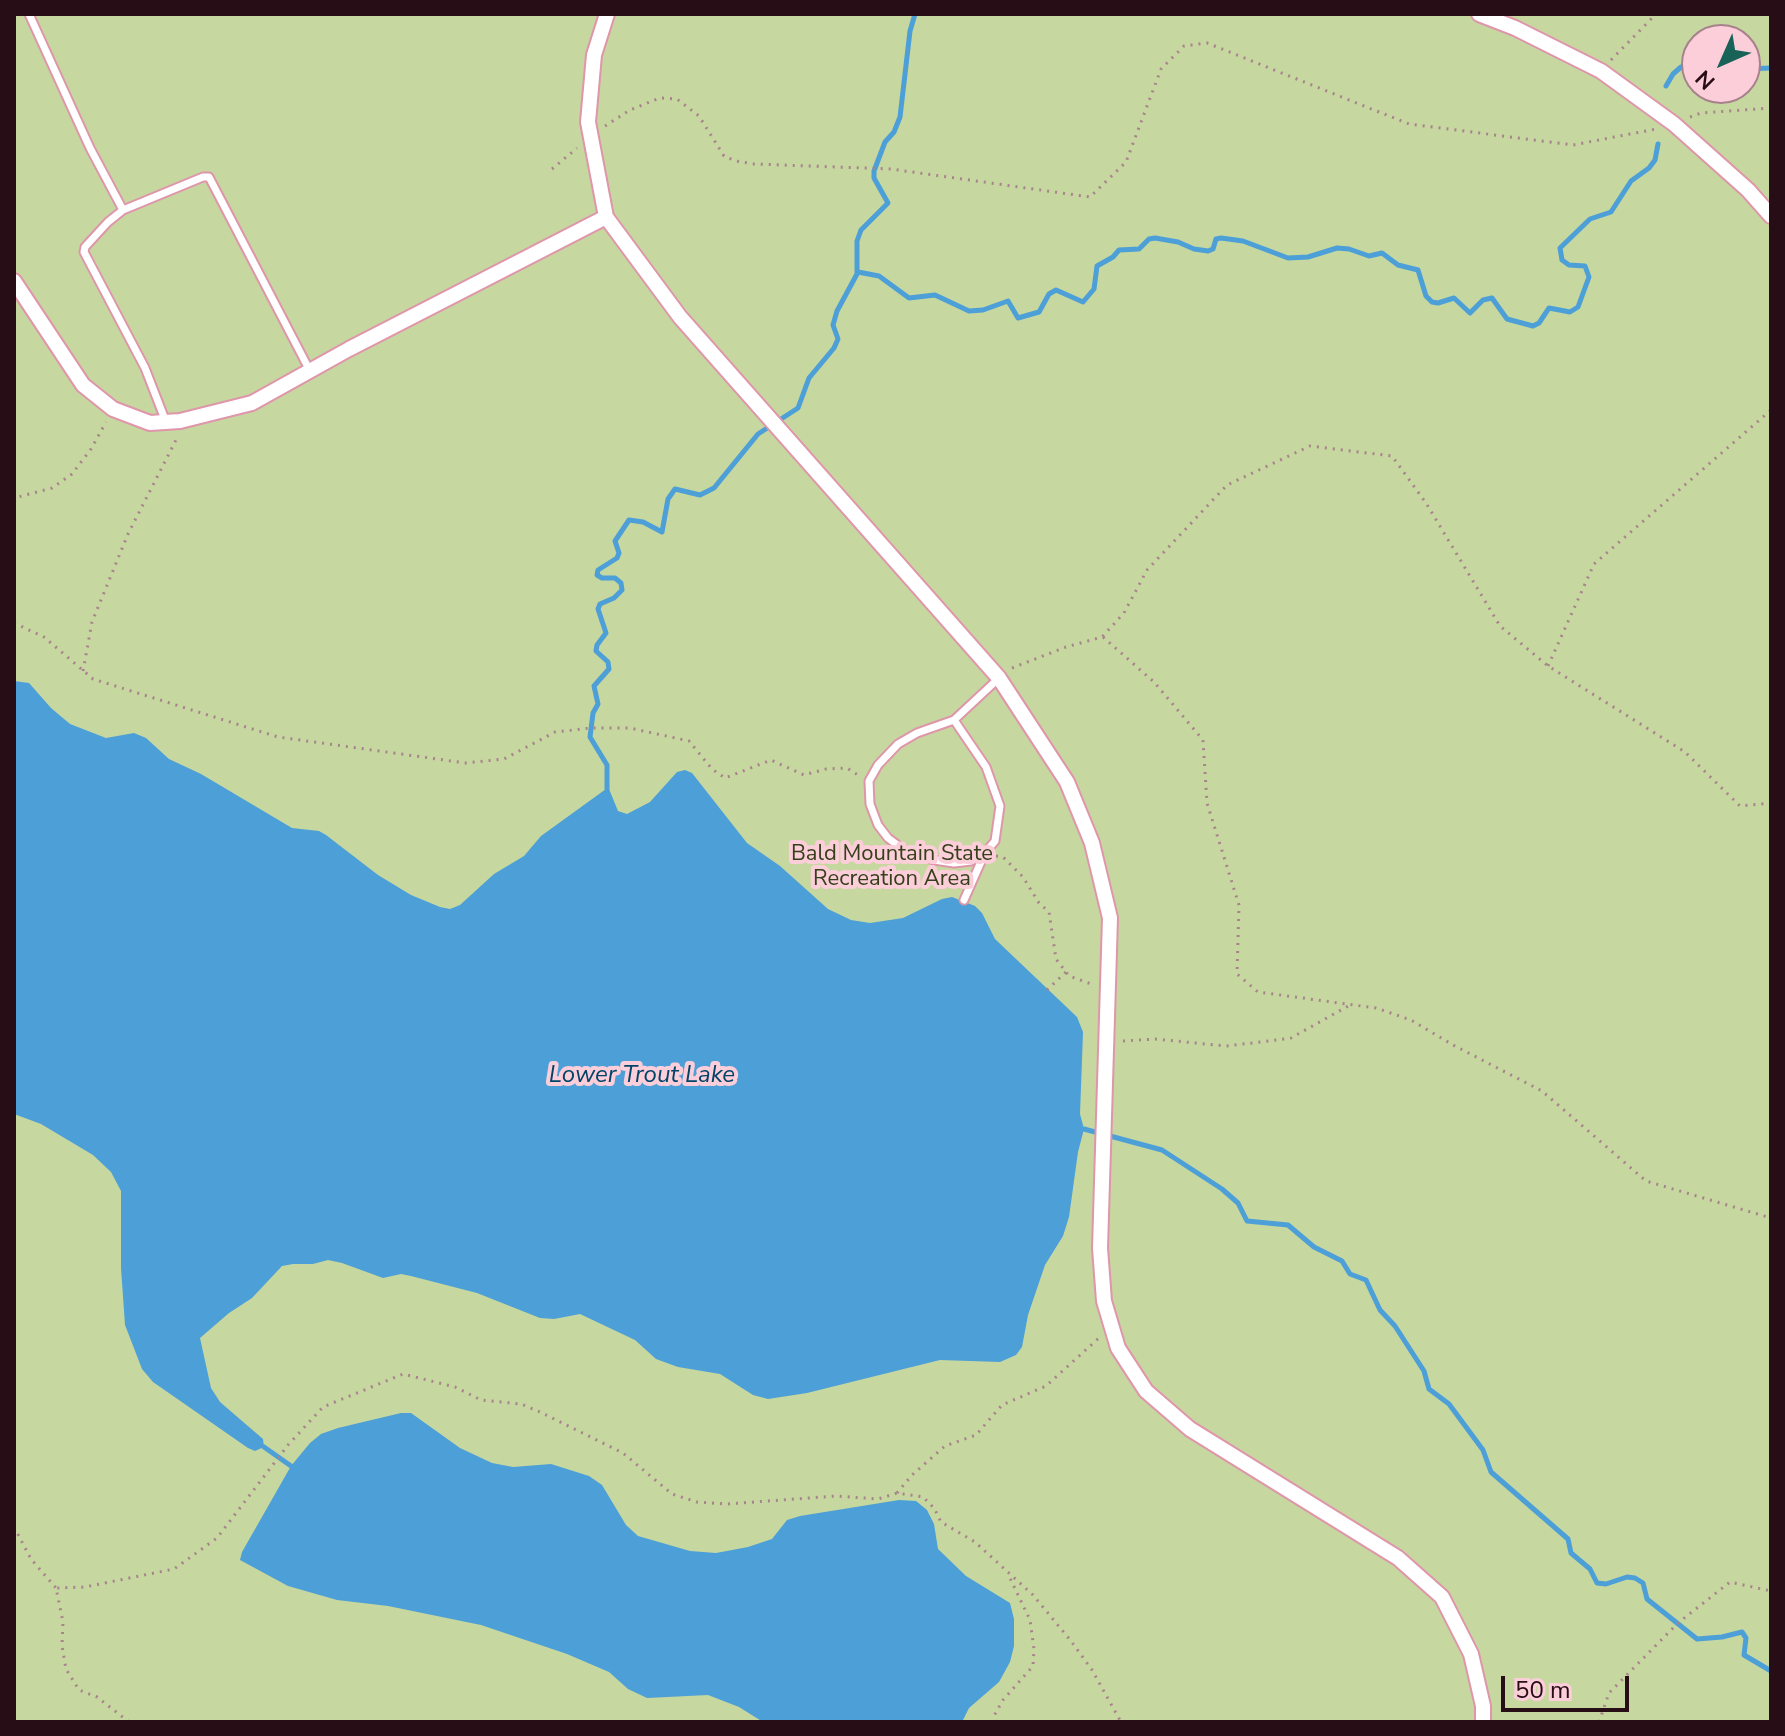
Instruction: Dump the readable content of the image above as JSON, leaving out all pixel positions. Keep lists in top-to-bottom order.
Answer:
{
  "water": ["Lower Trout Lake"],
  "parks": ["Bald Mountain State Recreation Area"],
  "scale_bar": "50 m",
  "north": "bottom left"
}
